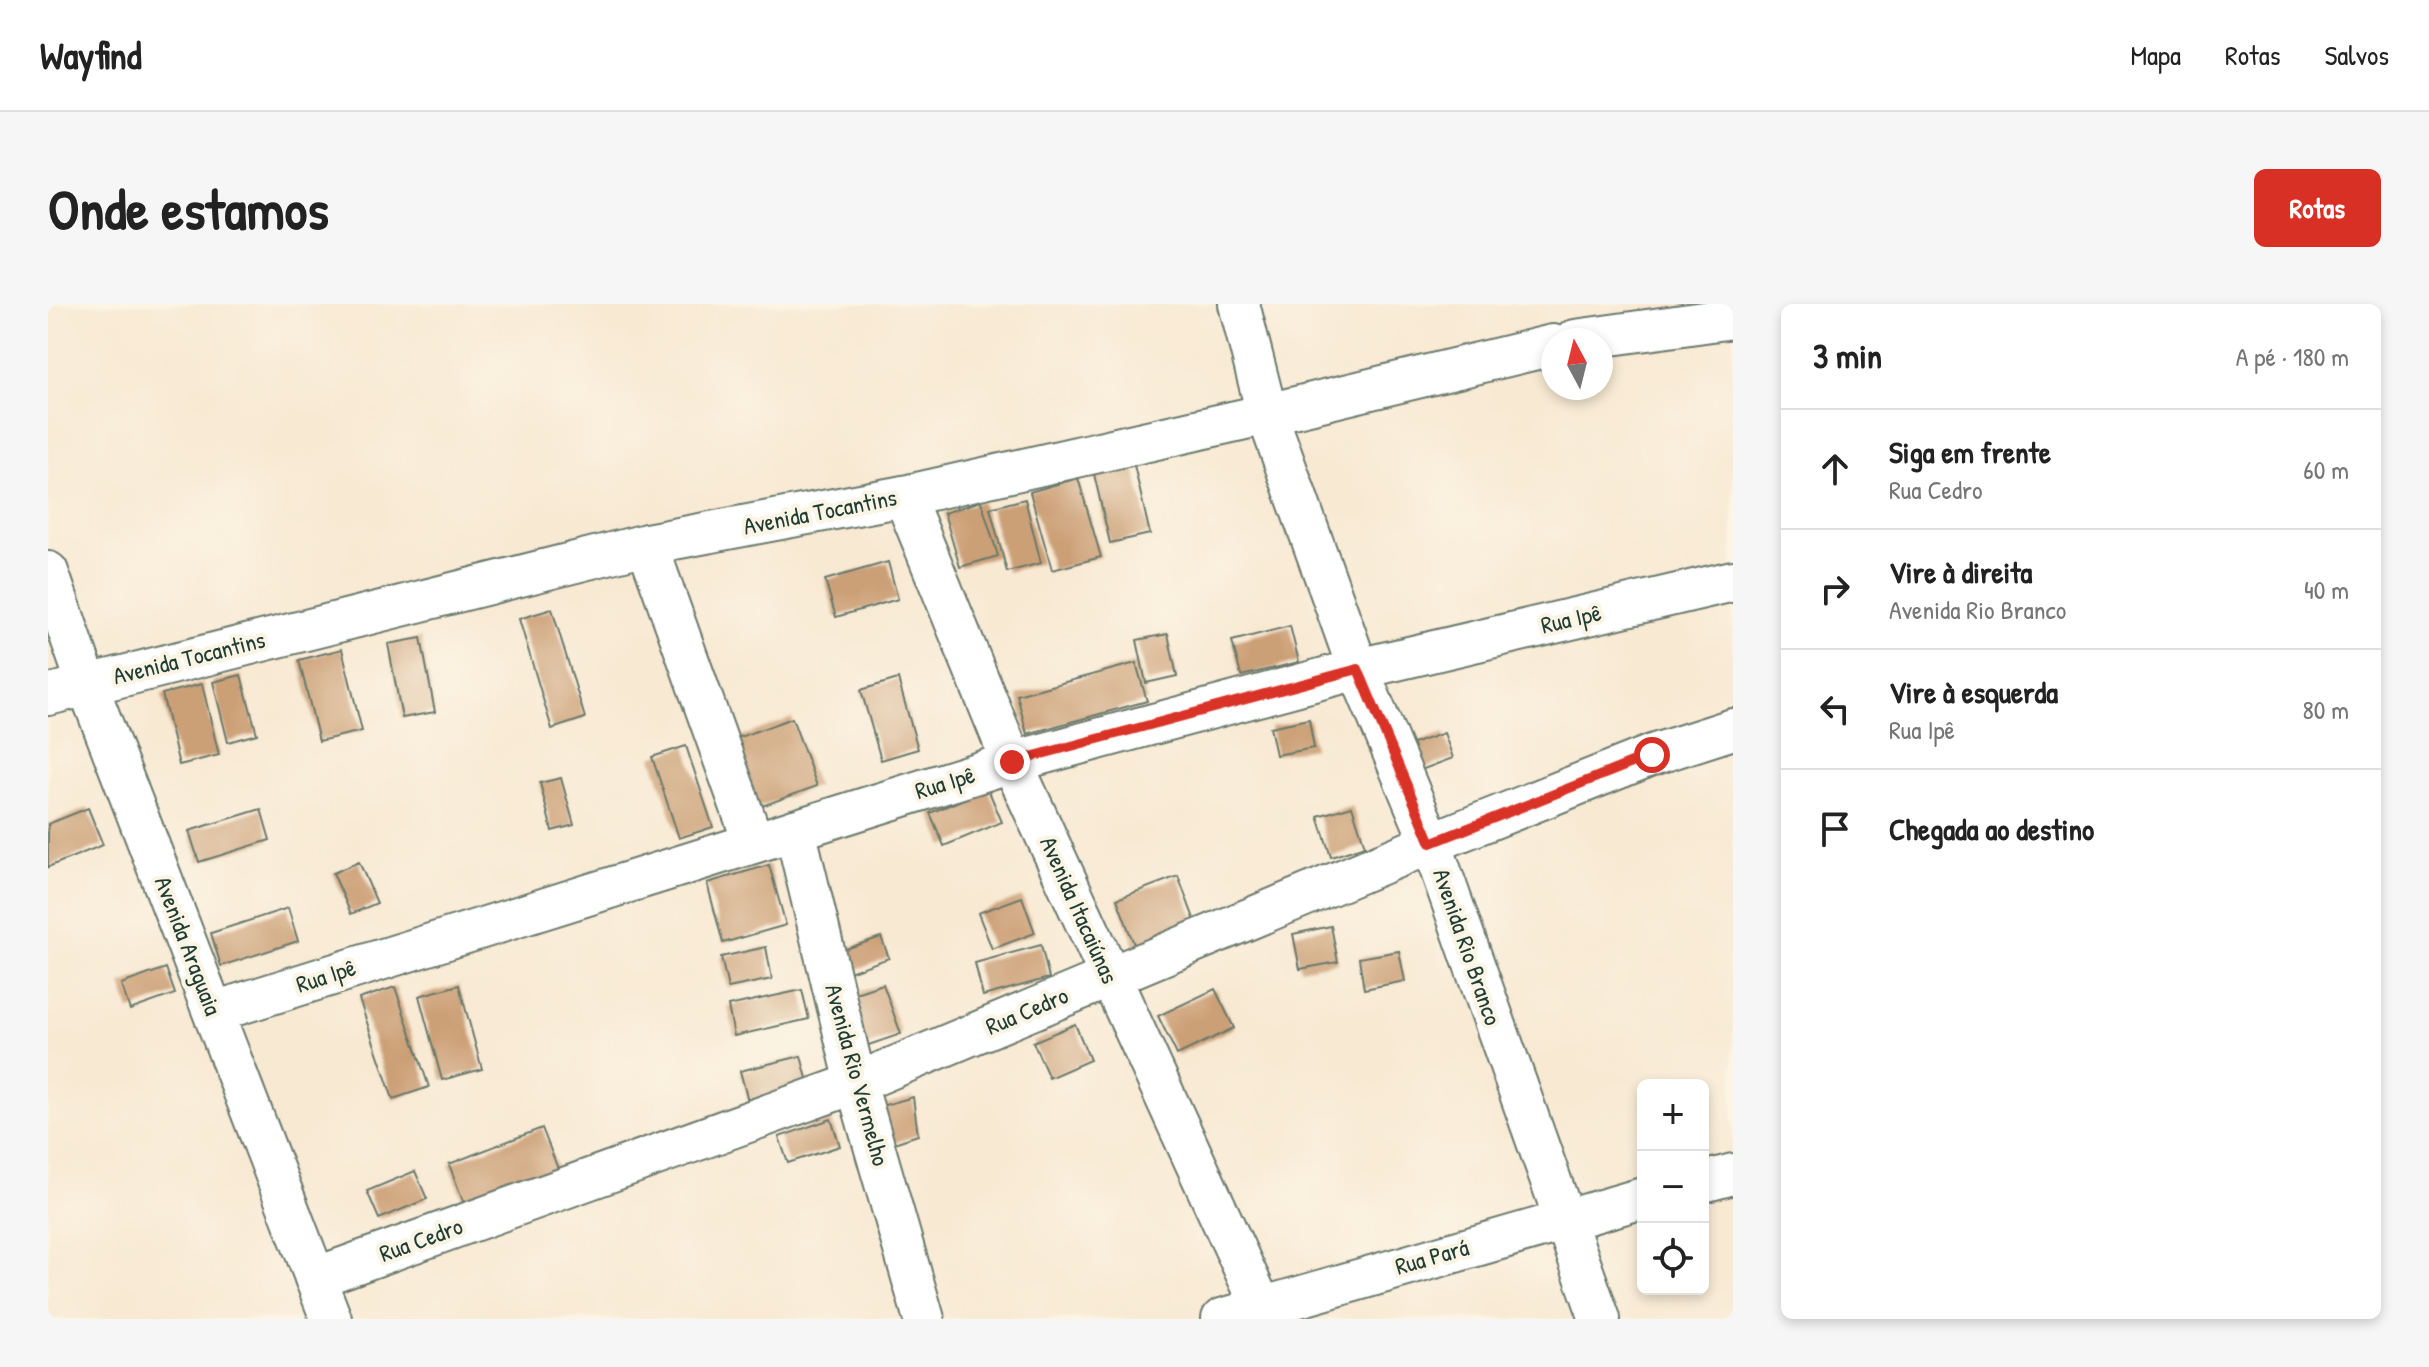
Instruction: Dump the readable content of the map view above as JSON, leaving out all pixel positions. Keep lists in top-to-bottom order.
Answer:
{
  "streets": {
    "street": [
      "Avenida Tocantins",
      "Rua Ipê",
      "Avenida Itacaiúnas",
      "Avenida Araguaia",
      "Avenida Rio Branco",
      "Rua Cedro",
      "Avenida Rio Vermelho",
      "Rua Pará"
    ]
  },
  "crossings": [
    ["Avenida Tocantins", "Avenida Itacaiúnas"],
    ["Avenida Tocantins", "Avenida Araguaia"],
    ["Avenida Tocantins", "Avenida Rio Branco"],
    ["Rua Ipê", "Avenida Itacaiúnas"],
    ["Rua Ipê", "Avenida Araguaia"],
    ["Rua Ipê", "Avenida Rio Branco"],
    ["Rua Ipê", "Avenida Rio Vermelho"],
    ["Avenida Itacaiúnas", "Rua Cedro"],
    ["Avenida Itacaiúnas", "Rua Pará"],
    ["Avenida Araguaia", "Rua Cedro"],
    ["Avenida Rio Branco", "Rua Cedro"],
    ["Avenida Rio Branco", "Rua Pará"],
    ["Rua Cedro", "Avenida Rio Vermelho"]
  ],
  "north": "top",
  "page": {
    "header": "Wayfind",
    "nav": ["Mapa", "Rotas", "Salvos"],
    "buttons": "Rotas",
    "title": "Onde estamos",
    "heading": ["3 min", "A pé · 180 m"],
    "list": [
      ["Siga em frente", "Rua Cedro", "60 m"],
      ["Vire à direita", "Avenida Rio Branco", "40 m"],
      ["Vire à esquerda", "Rua Ipê", "80 m"],
      "Chegada ao destino"
    ],
    "map_buttons": ["+", "−"]
  }
}
